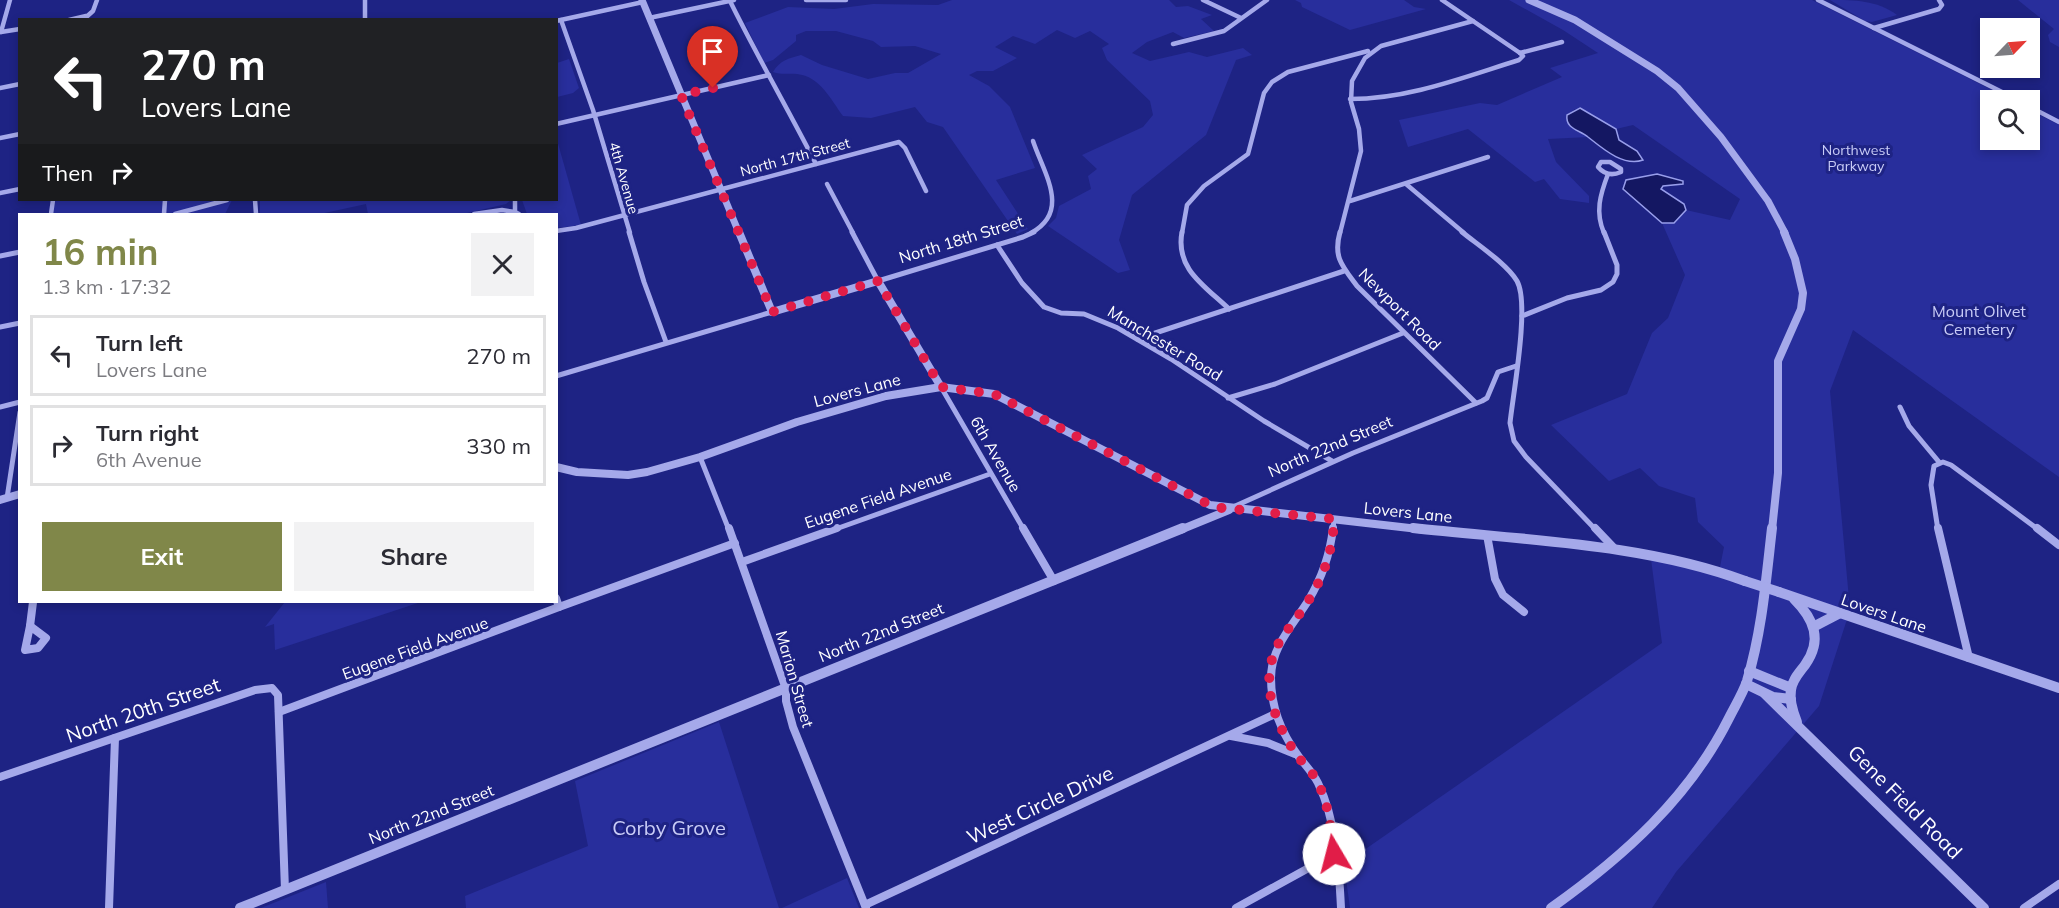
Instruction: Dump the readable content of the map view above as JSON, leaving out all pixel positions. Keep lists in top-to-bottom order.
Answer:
{
  "streets": {
    "street": [
      "North 17th Street",
      "4th Avenue",
      "North 18th Street",
      "Newport Road",
      "Manchester Road",
      "Lovers Lane",
      "North 22nd Street",
      "6th Avenue",
      "Eugene Field Avenue",
      "Marion Street",
      "North 20th Street",
      "Gene Field Road",
      "West Circle Drive"
    ]
  },
  "crossings": [
    ["North 17th Street", "4th Avenue"],
    ["4th Avenue", "North 18th Street"],
    ["North 18th Street", "Manchester Road"],
    ["North 18th Street", "6th Avenue"],
    ["Newport Road", "North 22nd Street"],
    ["Manchester Road", "North 22nd Street"],
    ["Lovers Lane", "North 22nd Street"],
    ["Lovers Lane", "6th Avenue"],
    ["Lovers Lane", "Marion Street"],
    ["North 22nd Street", "6th Avenue"],
    ["North 22nd Street", "Marion Street"],
    ["6th Avenue", "Eugene Field Avenue"],
    ["Eugene Field Avenue", "Marion Street"],
    ["Eugene Field Avenue", "North 20th Street"],
    ["Marion Street", "West Circle Drive"]
  ],
  "parks": ["Northwest Parkway", "Mount Olivet Cemetery", "Corby Grove"],
  "north": "top right",
  "page": {
    "turn": ["270 m", "Lovers Lane"],
    "then": "Then",
    "heading": ["16 min", "1.3 km · 17:32"],
    "list": [
      {
        "name": "Turn left",
        "note": "Lovers Lane",
        "value": "270 m"
      },
      {
        "name": "Turn right",
        "note": "6th Avenue",
        "value": "330 m"
      }
    ],
    "buttons": ["Exit", "Share"]
  }
}
